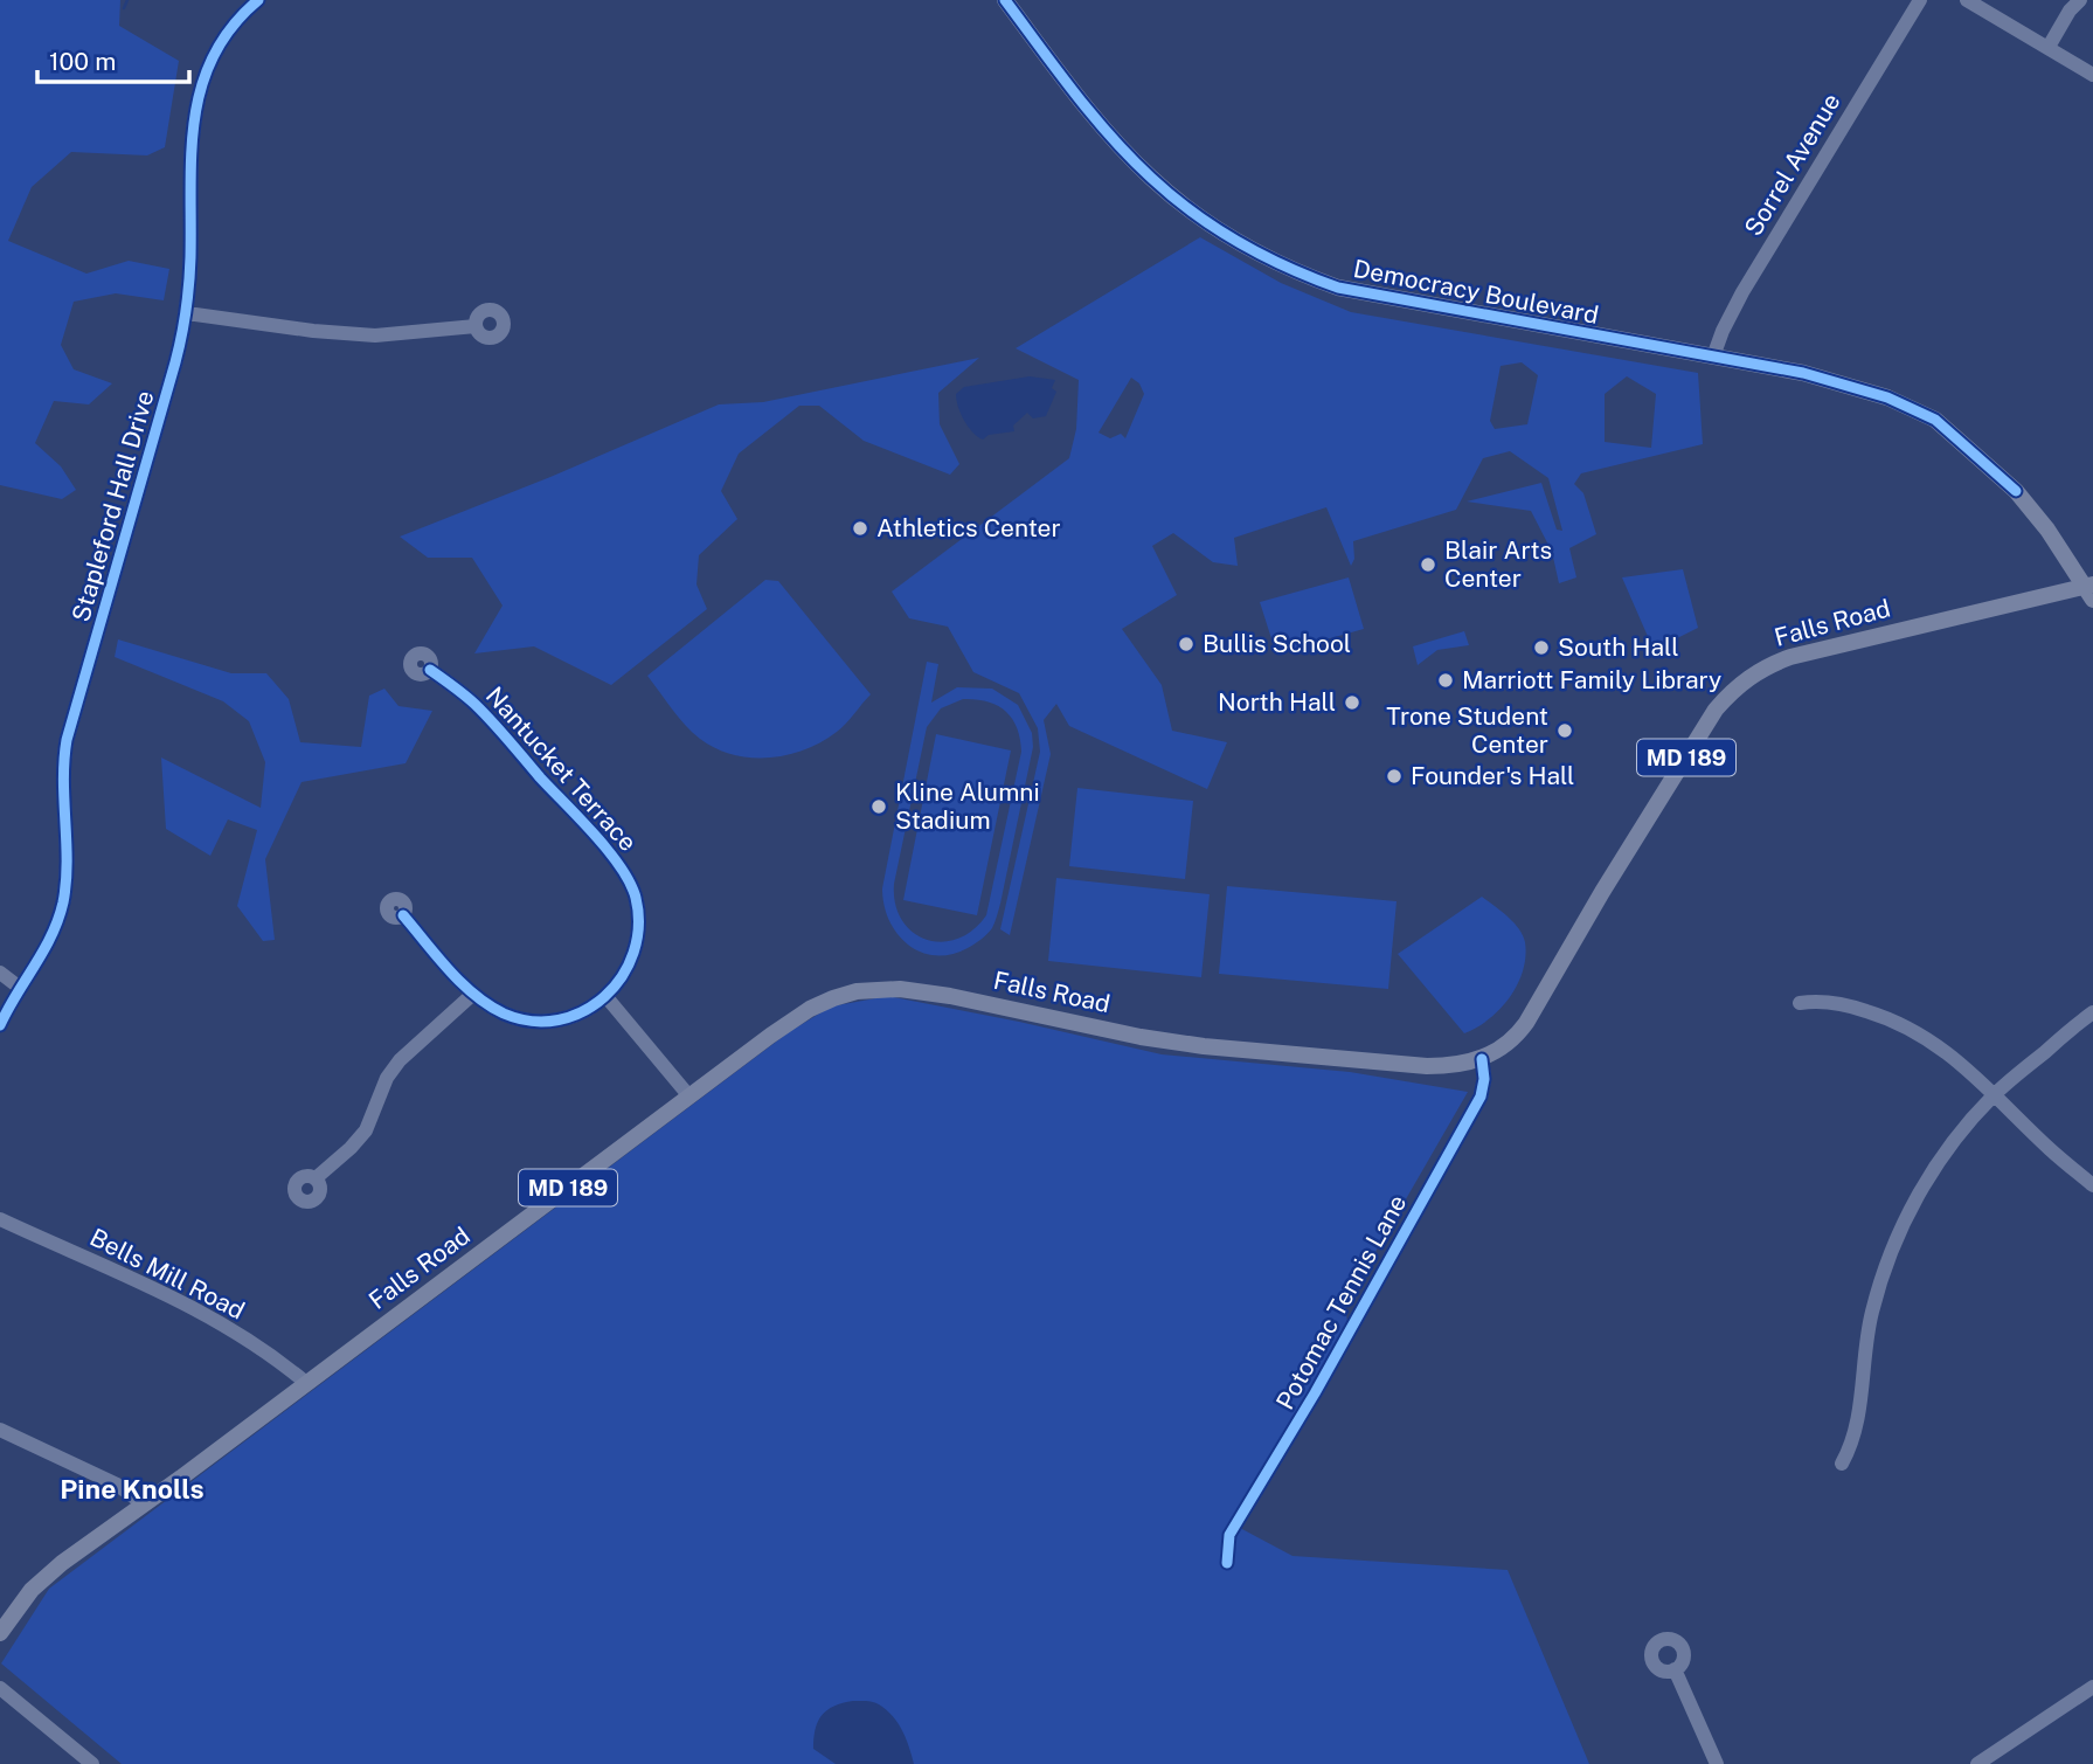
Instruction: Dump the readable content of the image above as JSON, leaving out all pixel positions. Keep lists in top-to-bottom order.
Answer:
{
  "streets": {
    "main road": ["Democracy Boulevard", "Falls Road", "MD 189"],
    "street": [
      "Sorrel Avenue",
      "Stapleford Hall Drive",
      "Nantucket Terrace",
      "Bells Mill Road",
      "Potomac Tennis Lane"
    ]
  },
  "crossings": [
    ["Sorrel Avenue", "Democracy Boulevard"],
    ["Democracy Boulevard", "Falls Road"],
    ["Falls Road", "Bells Mill Road"],
    ["Falls Road", "Potomac Tennis Lane"]
  ],
  "districts": ["Pine Knolls"],
  "places": [
    "Athletics Center",
    "Blair Arts Center",
    "Bullis School",
    "South Hall",
    "Marriott Family Library",
    "North Hall",
    "Trone Student Center",
    "Founder's Hall",
    "Kline Alumni Stadium"
  ],
  "scale_bar": "100 m"
}
